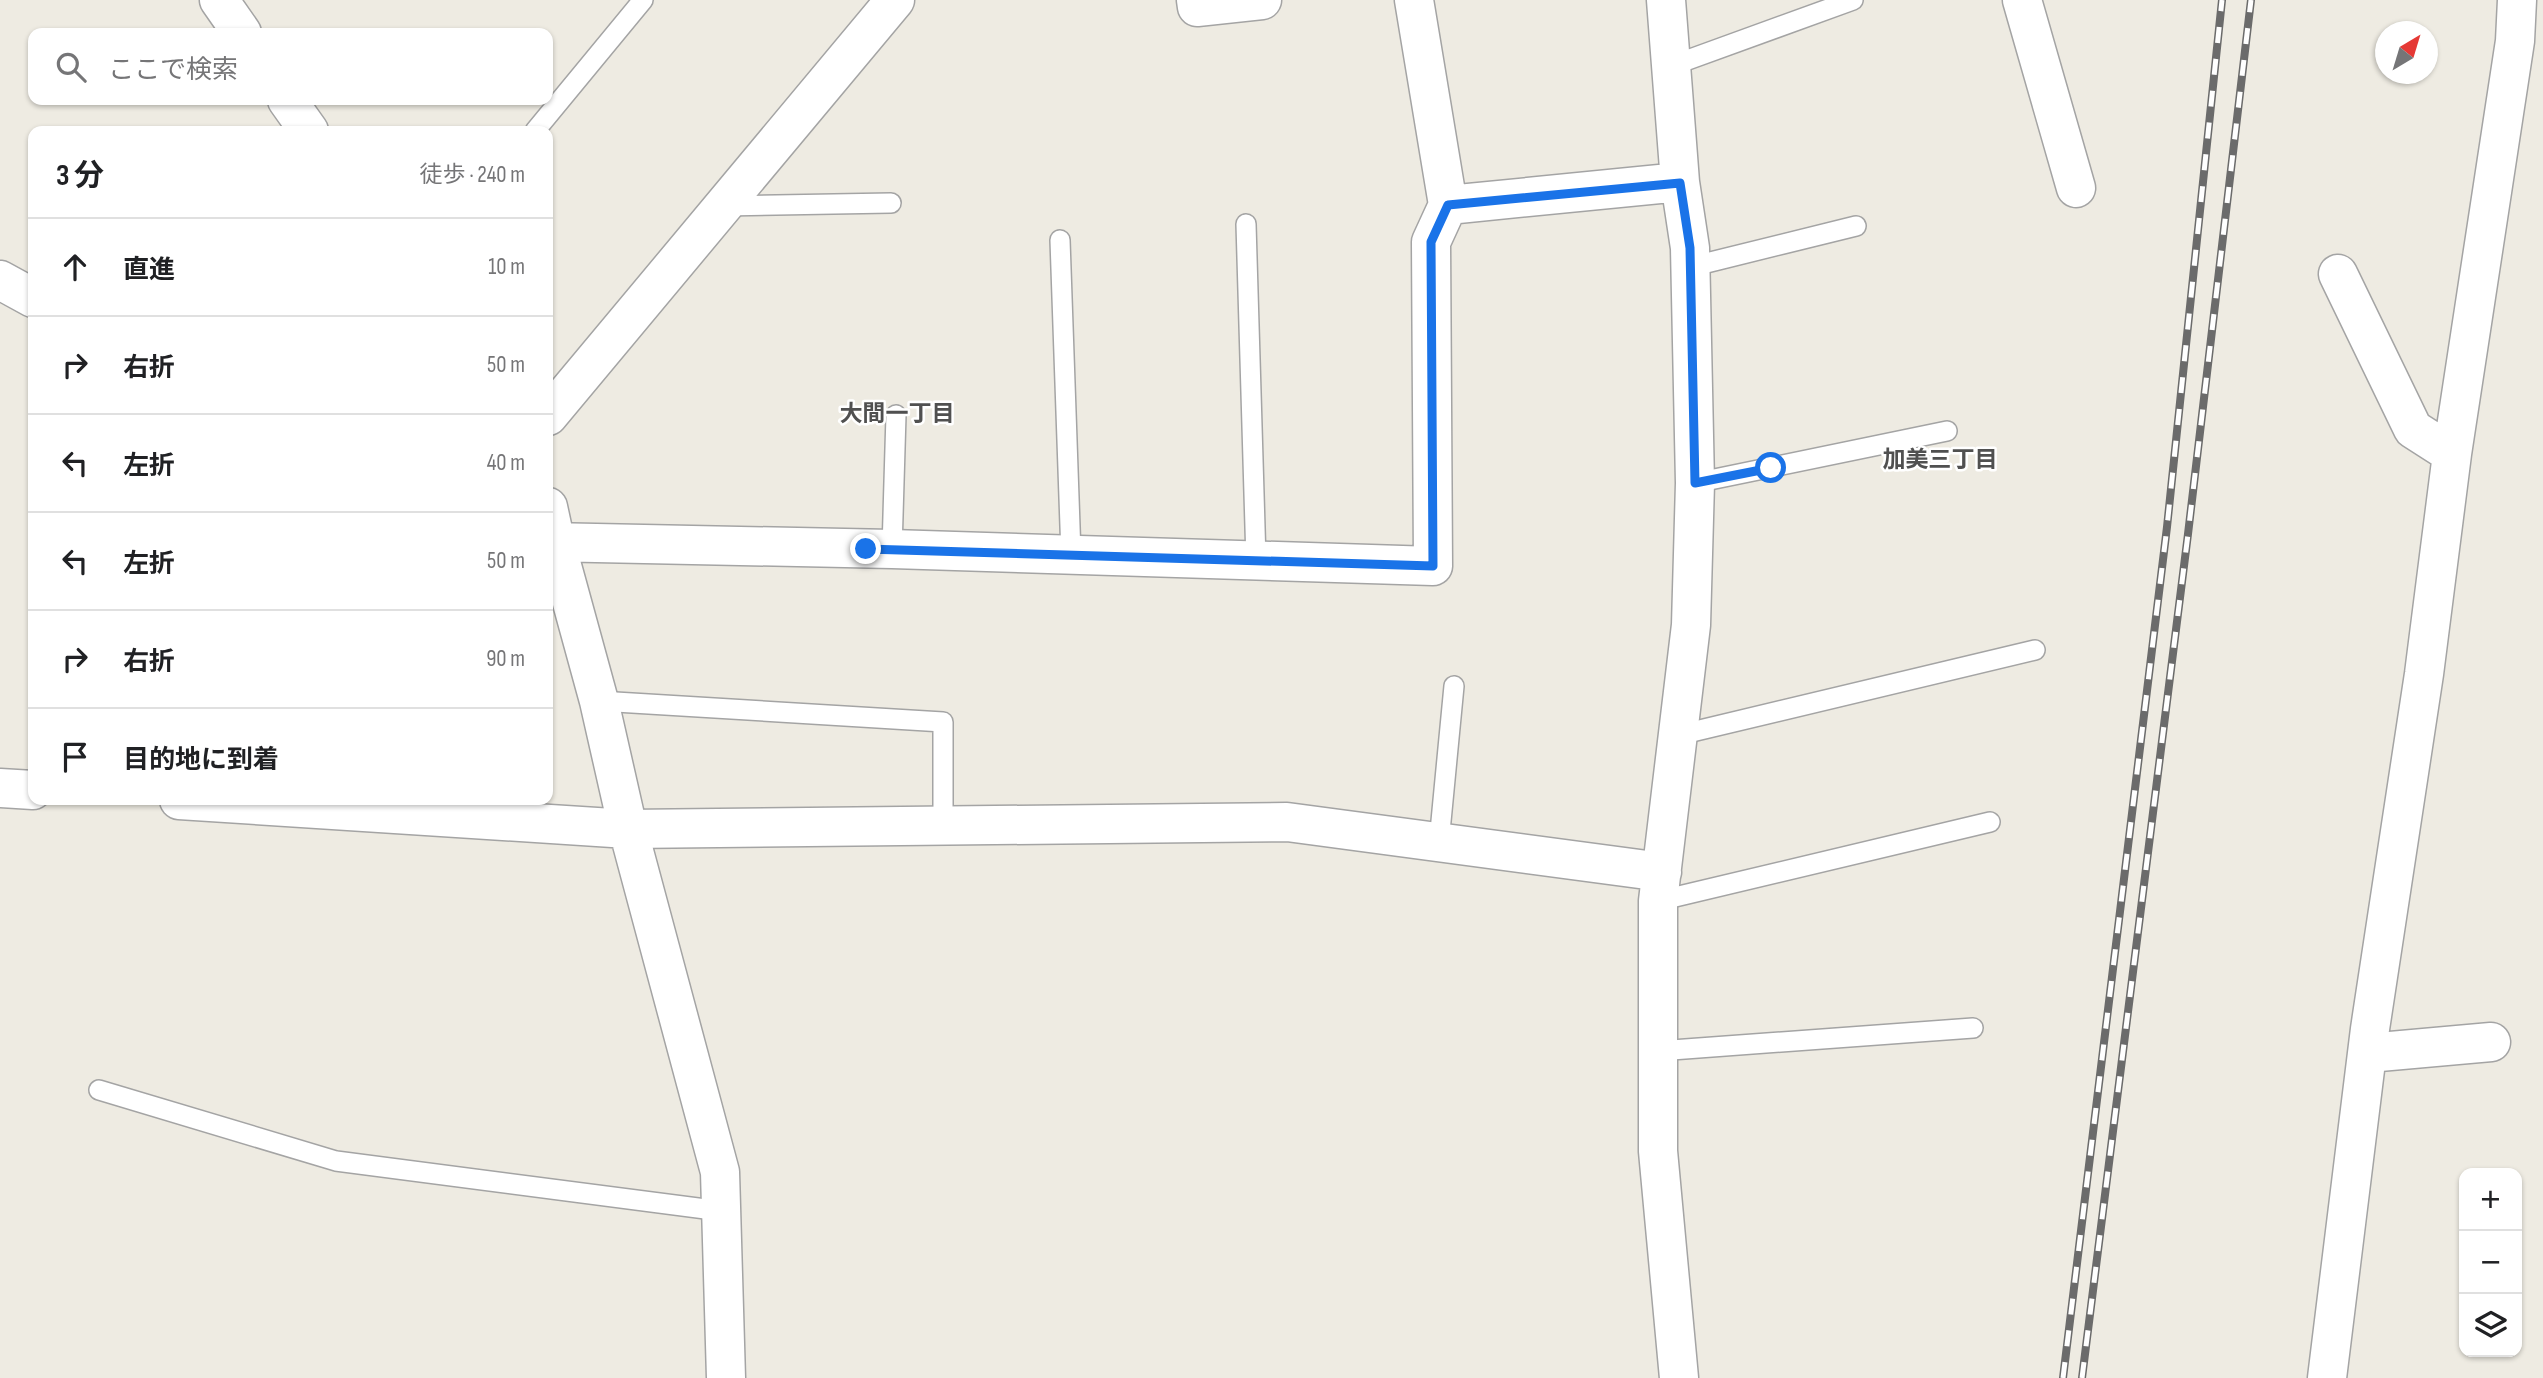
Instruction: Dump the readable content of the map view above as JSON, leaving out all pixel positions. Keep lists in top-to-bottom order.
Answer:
{
  "districts": ["大間一丁目", "加美三丁目"],
  "north": "top right",
  "page": {
    "search": "ここで検索",
    "heading": ["3 分", "徒歩 · 240 m"],
    "list": [
      ["直進", "10 m"],
      ["右折", "50 m"],
      ["左折", "40 m"],
      ["左折", "50 m"],
      ["右折", "90 m"],
      "目的地に到着"
    ],
    "map_buttons": ["+", "−"]
  }
}
